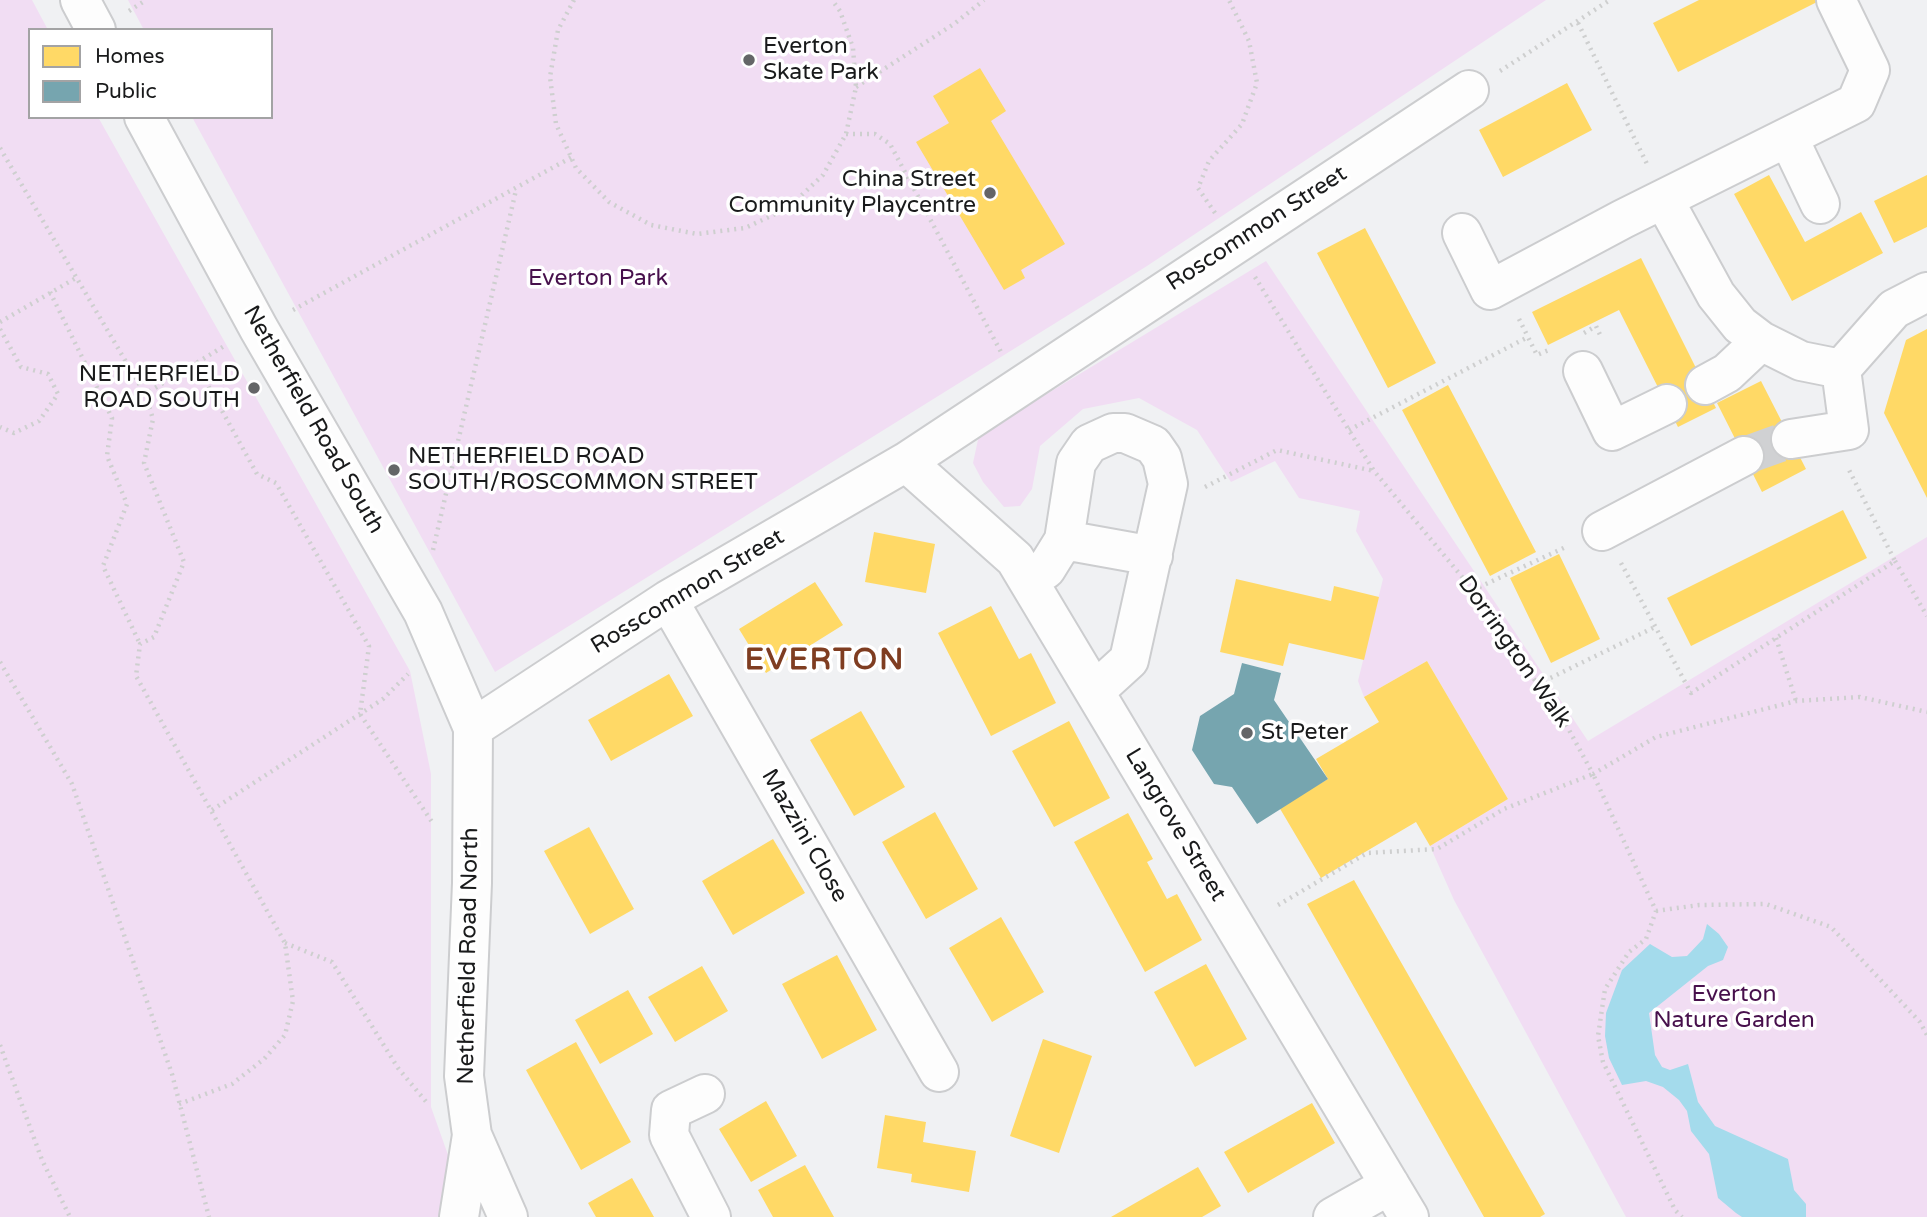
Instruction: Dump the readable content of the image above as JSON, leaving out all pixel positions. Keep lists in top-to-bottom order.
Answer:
{
  "streets": {
    "street": [
      "Roscommon Street",
      "Netherfield Road South",
      "Rosscommon Street",
      "Langrove Street",
      "Mazzini Close",
      "Netherfield Road North"
    ],
    "path": ["Dorrington Walk"]
  },
  "crossings": [
    ["Roscommon Street", "Rosscommon Street"],
    ["Roscommon Street", "Dorrington Walk"],
    ["Roscommon Street", "Langrove Street"],
    ["Netherfield Road South", "Rosscommon Street"],
    ["Netherfield Road South", "Netherfield Road North"],
    ["Rosscommon Street", "Langrove Street"],
    ["Rosscommon Street", "Mazzini Close"],
    ["Rosscommon Street", "Netherfield Road North"]
  ],
  "districts": ["EVERTON"],
  "parks": ["Everton Park", "Everton Nature Garden"],
  "places": [
    "Everton Skate Park",
    "China Street Community Playcentre",
    "NETHERFIELD ROAD SOUTH",
    "NETHERFIELD ROAD SOUTH/ROSCOMMON STREET",
    "St Peter"
  ],
  "legend": ["Homes", "Public"]
}
